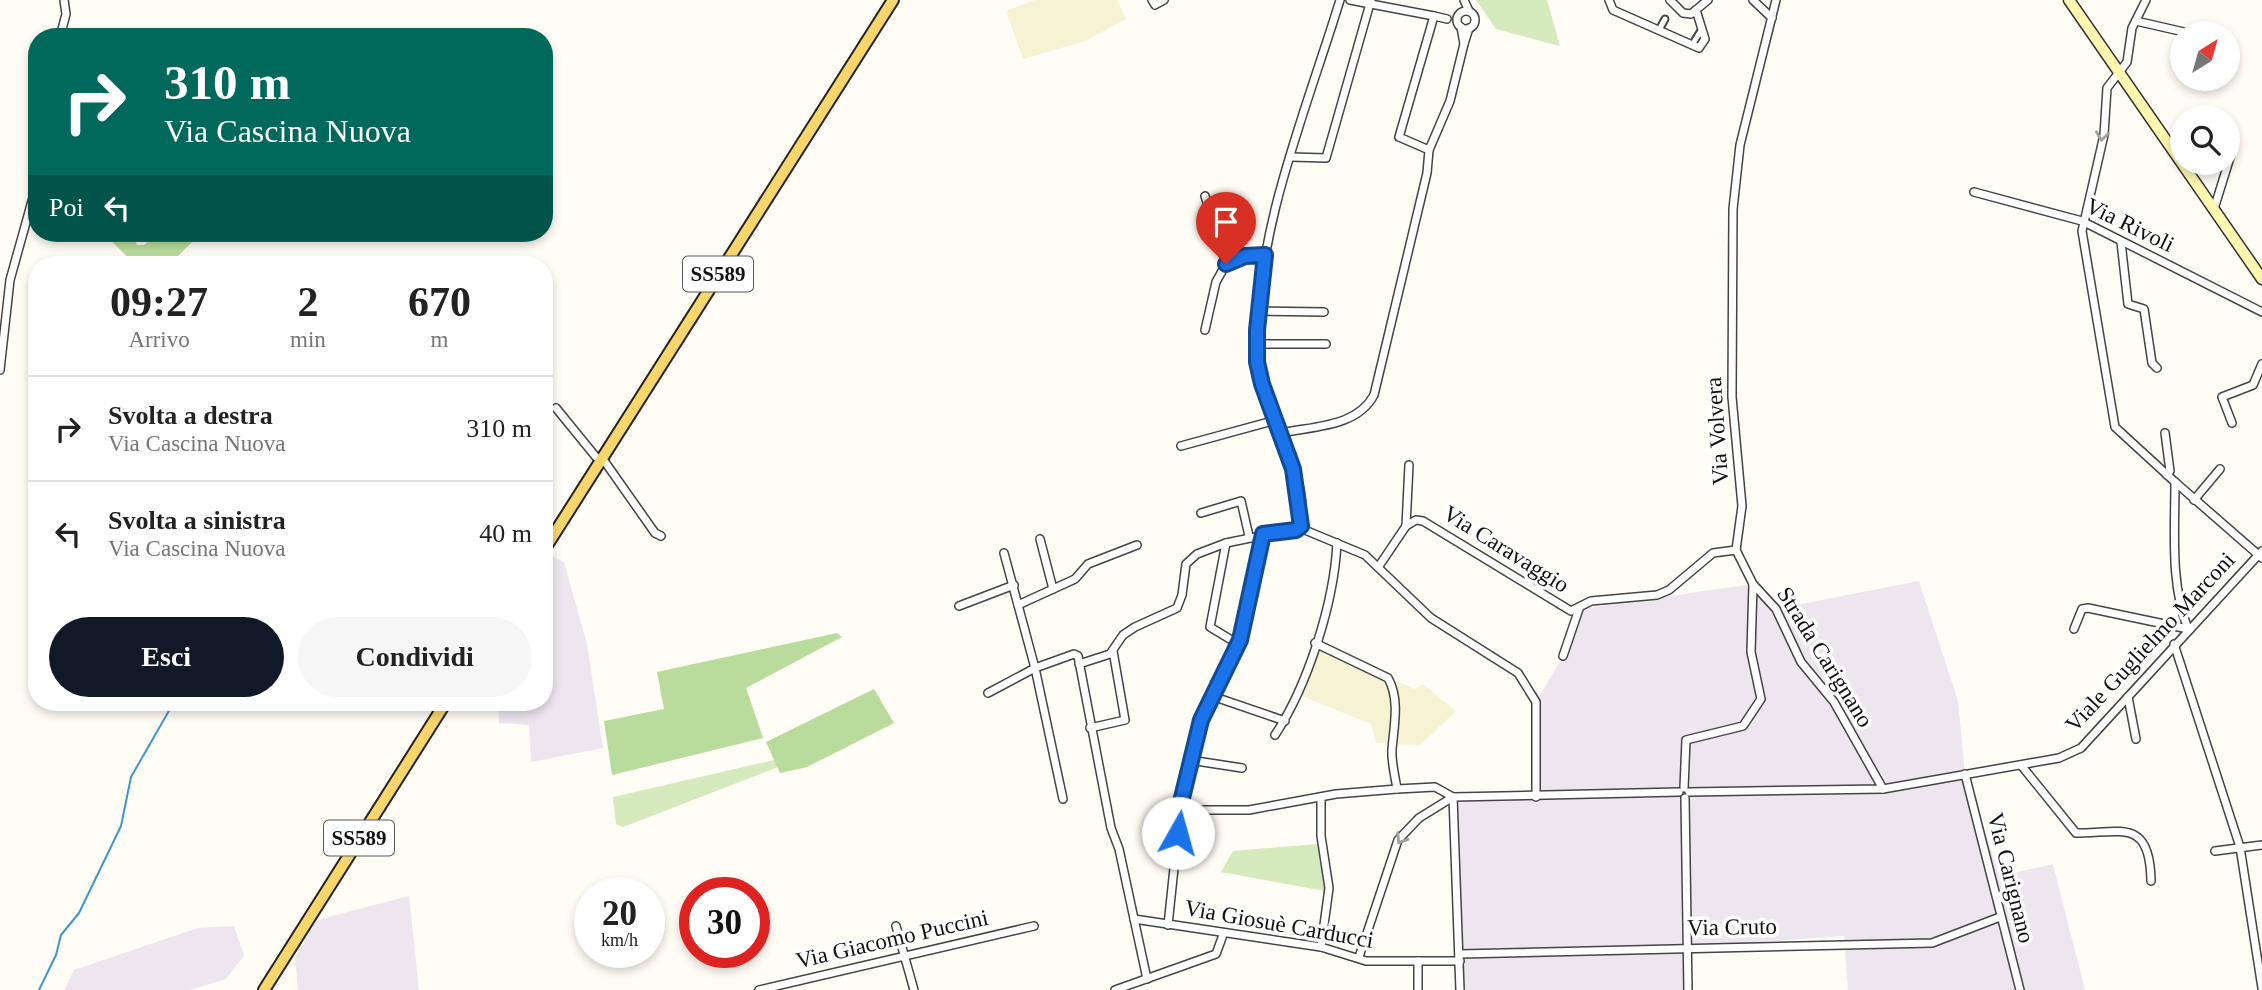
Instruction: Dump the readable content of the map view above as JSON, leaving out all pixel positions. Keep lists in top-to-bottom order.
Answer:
{
  "streets": {
    "main road": ["SS589"],
    "street": [
      "Via Rivoli",
      "Via Volvera",
      "Via Caravaggio",
      "Viale Guglielmo Marconi",
      "Strada Carignano",
      "Via Carignano",
      "Via Giosuè Carducci",
      "Via Cruto",
      "Via Giacomo Puccini"
    ]
  },
  "crossings": [
    ["Via Volvera", "Via Caravaggio"],
    ["Viale Guglielmo Marconi", "Strada Carignano"],
    ["Viale Guglielmo Marconi", "Via Carignano"],
    ["Via Carignano", "Via Cruto"],
    ["Via Giosuè Carducci", "Via Cruto"]
  ],
  "north": "top right",
  "page": {
    "turn": ["310 m", "Via Cascina Nuova"],
    "then": "Poi",
    "eta": [
      "09:27",
      "Arrivo",
      "2",
      "min",
      "670",
      "m"
    ],
    "list": [
      {
        "name": "Svolta a destra",
        "note": "Via Cascina Nuova",
        "value": "310 m"
      },
      {
        "name": "Svolta a sinistra",
        "note": "Via Cascina Nuova",
        "value": "40 m"
      }
    ],
    "buttons": ["Esci", "Condividi"],
    "speed": "20 km/h",
    "limit": "30"
  }
}
